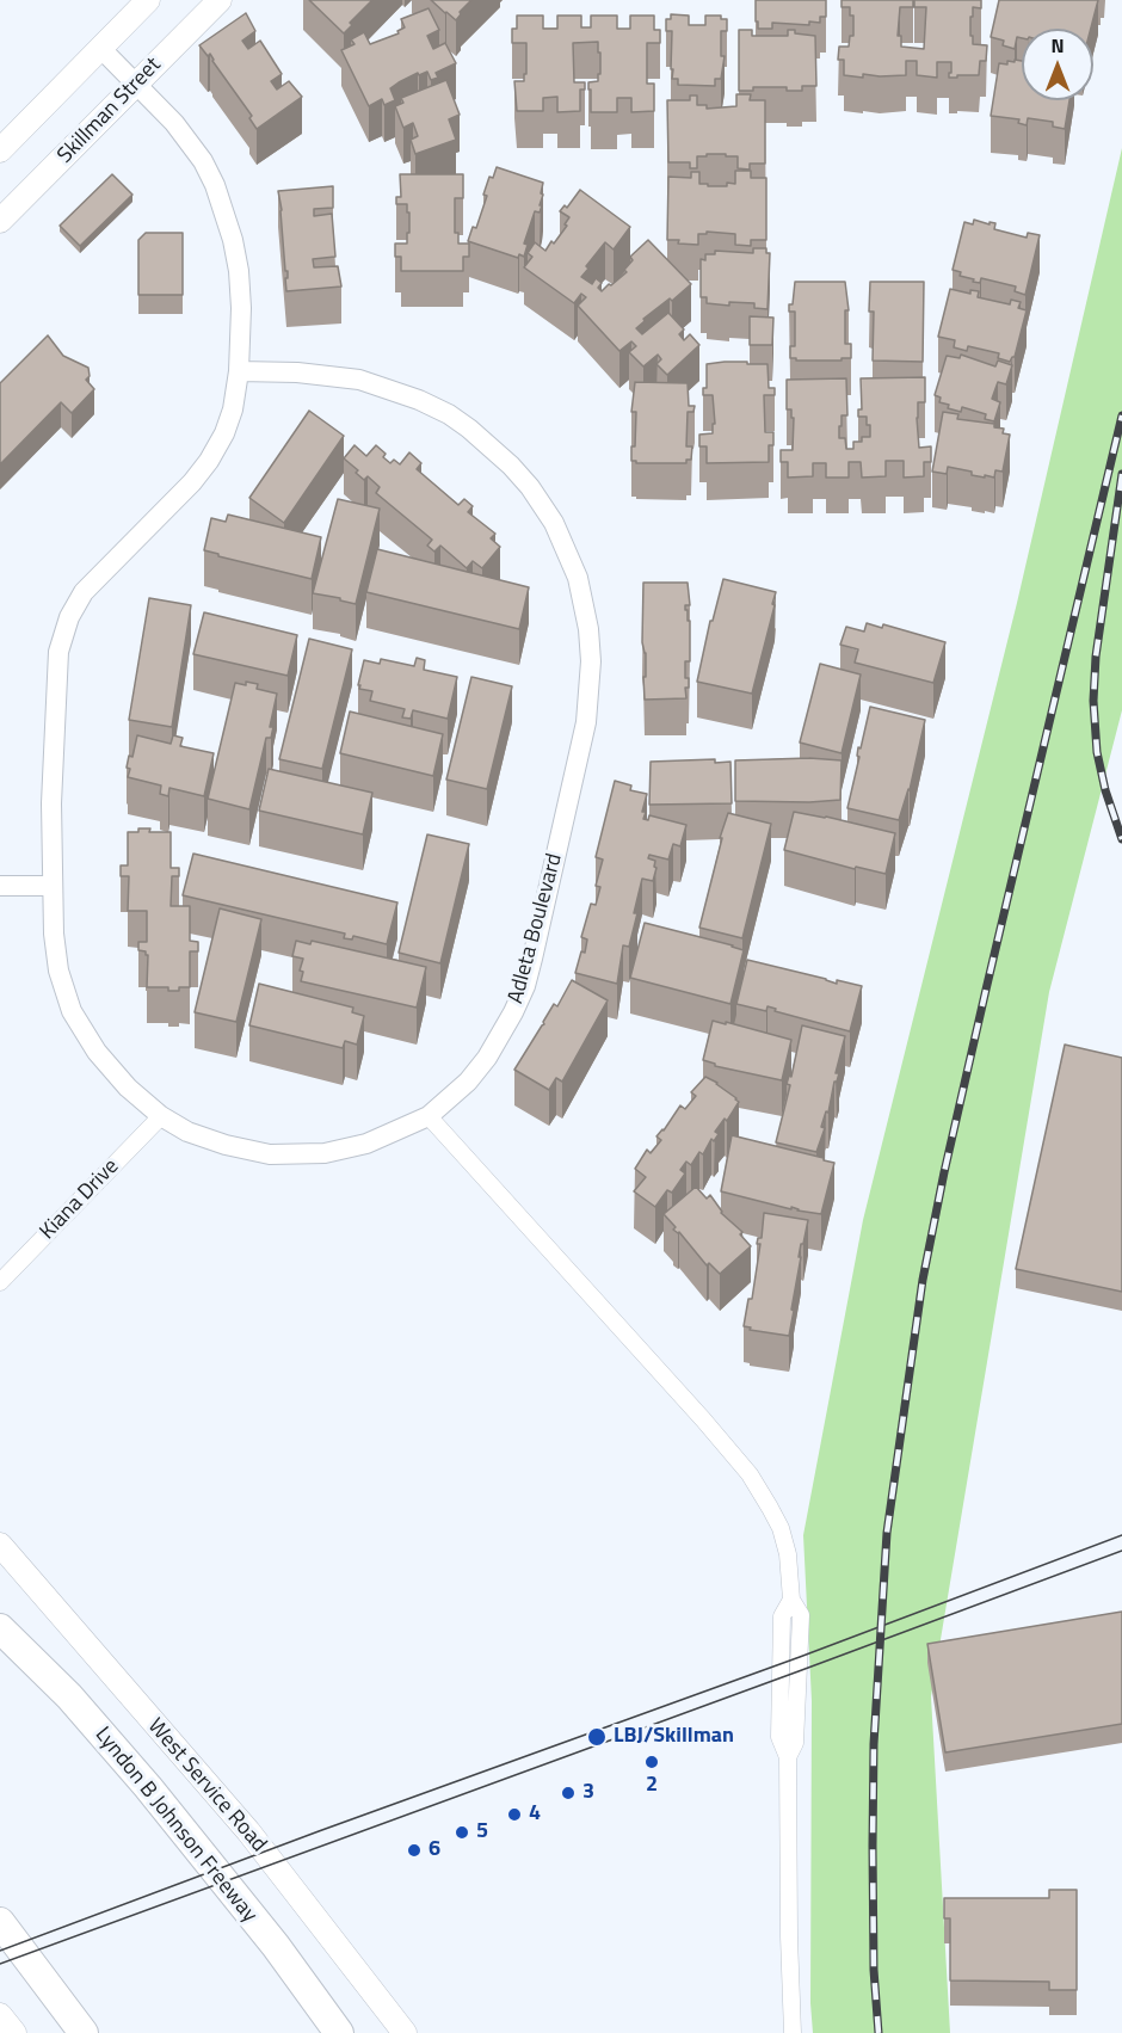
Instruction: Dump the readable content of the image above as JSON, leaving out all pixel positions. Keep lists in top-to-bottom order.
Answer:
{
  "streets": {
    "highway": ["Lyndon B Johnson Freeway"],
    "main road": ["Skillman Street", "West Service Road"],
    "street": ["Adleta Boulevard", "Kiana Drive"]
  },
  "crossings": [
    ["Skillman Street", "Adleta Boulevard"],
    ["Adleta Boulevard", "Kiana Drive"]
  ],
  "places": [
    "LBJ/Skillman",
    "2",
    "3",
    "4",
    "5",
    "6"
  ],
  "north": "top"
}
